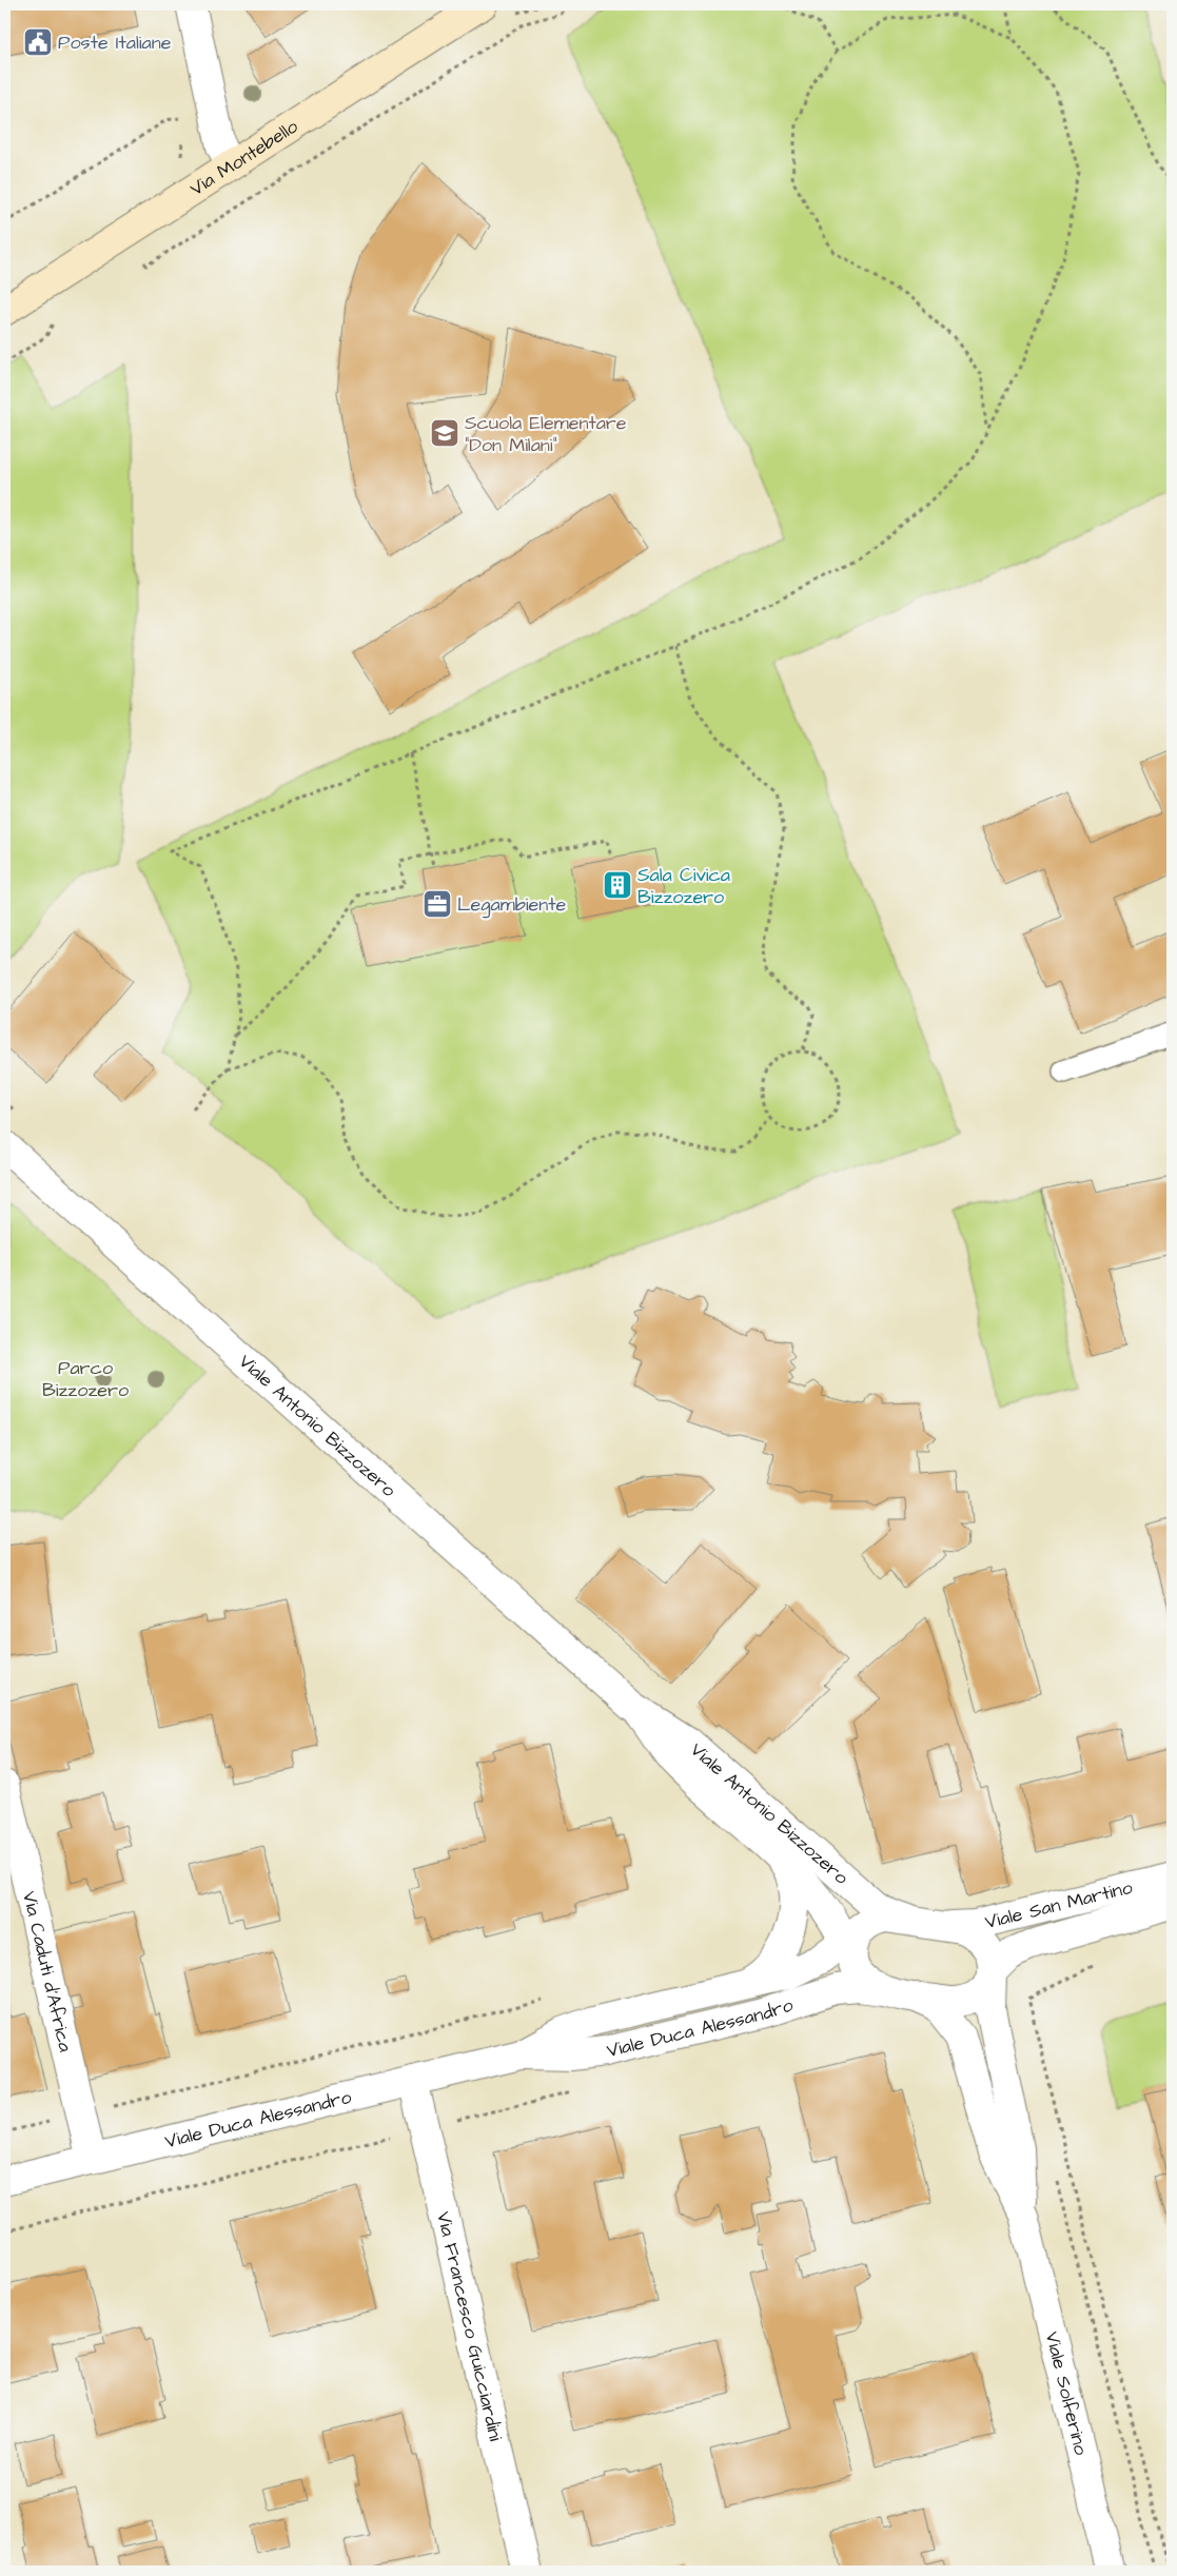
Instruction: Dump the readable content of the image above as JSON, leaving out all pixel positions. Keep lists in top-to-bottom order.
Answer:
{
  "streets": {
    "street": [
      "Via Montebello",
      "Viale Antonio Bizzozero",
      "Viale San Martino",
      "Via Caduti d'Africa",
      "Viale Duca Alessandro",
      "Via Francesco Guicciardini",
      "Viale Solferino"
    ]
  },
  "crossings": [
    ["Viale Antonio Bizzozero", "Viale Duca Alessandro"],
    ["Viale San Martino", "Viale Duca Alessandro"],
    ["Viale San Martino", "Viale Solferino"],
    ["Via Caduti d'Africa", "Viale Duca Alessandro"],
    ["Viale Duca Alessandro", "Via Francesco Guicciardini"],
    ["Viale Duca Alessandro", "Viale Solferino"]
  ],
  "parks": ["Parco Bizzozero"],
  "places": {
    "public building": ["Poste Italiane"],
    "school or university": ["Scuola Elementare \"Don Milani\""],
    "building": ["Sala Civica Bizzozero"],
    "office": ["Legambiente"]
  }
}
